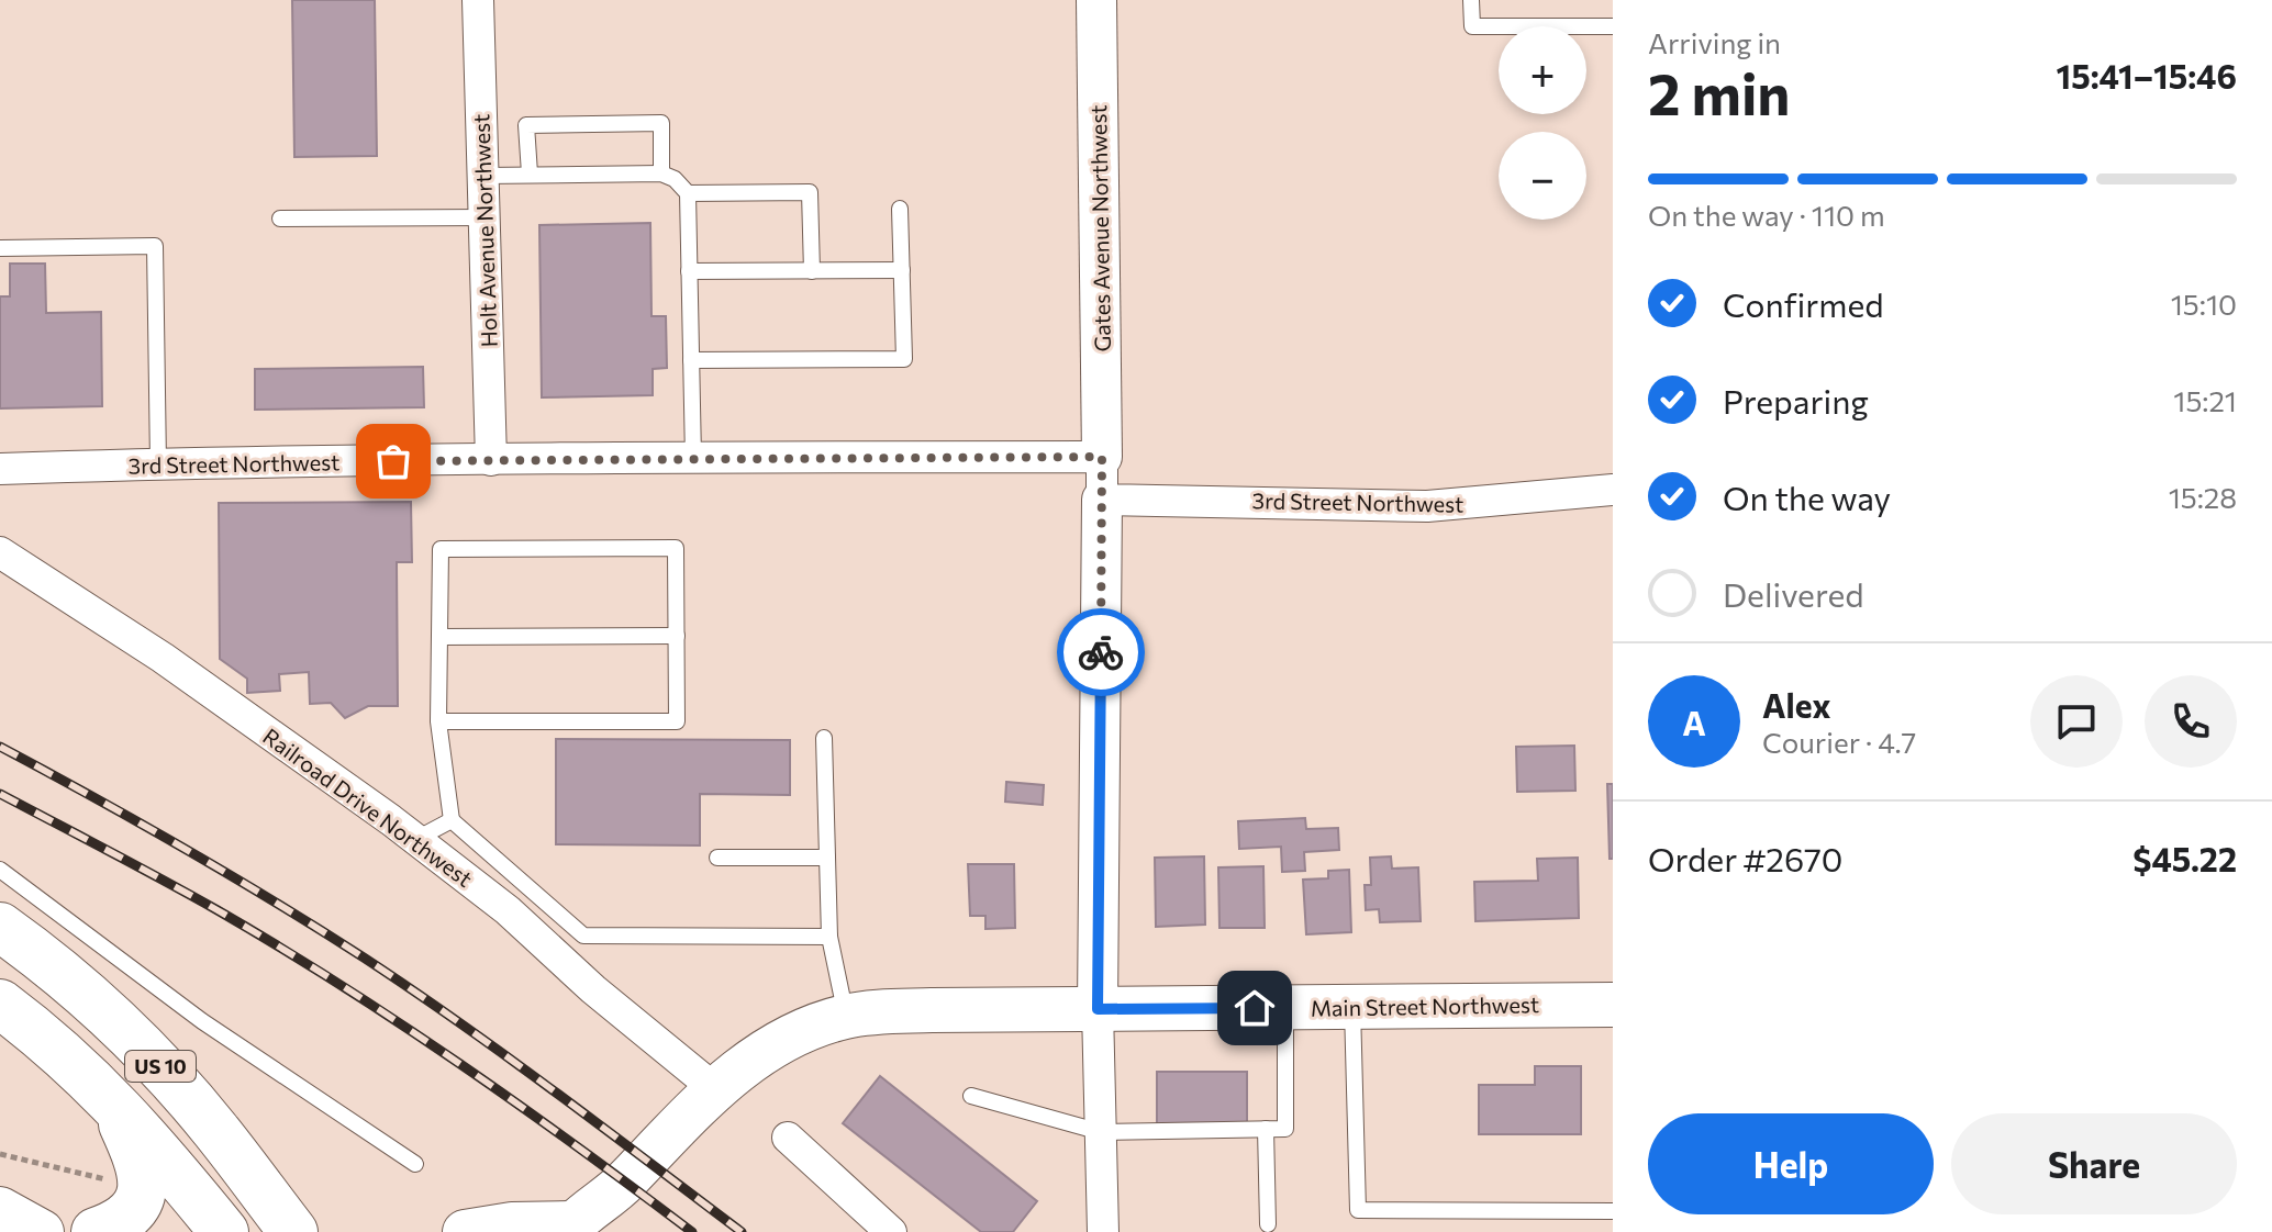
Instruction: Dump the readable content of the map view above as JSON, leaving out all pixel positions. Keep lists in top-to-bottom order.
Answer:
{
  "streets": {
    "highway": ["US 10"],
    "main road": ["Main Street Northwest"],
    "street": [
      "Gates Avenue Northwest",
      "Holt Avenue Northwest",
      "3rd Street Northwest",
      "Railroad Drive Northwest"
    ]
  },
  "crossings": [
    ["Gates Avenue Northwest", "3rd Street Northwest"],
    ["Holt Avenue Northwest", "3rd Street Northwest"],
    ["Railroad Drive Northwest", "Main Street Northwest"]
  ],
  "page": {
    "heading": ["2 min", "Arriving in", "15:41–15:46"],
    "panel": [
      "Alex",
      "Courier · 4.7",
      "Order #2670",
      "$45.22"
    ],
    "map_buttons": ["+", "−"],
    "bar": "On the way · 110 m",
    "list": [
      ["Confirmed", "15:10"],
      ["Preparing", "15:21"],
      ["On the way", "15:28"],
      "Delivered"
    ],
    "round": "A",
    "buttons": ["Help", "Share"]
  }
}
